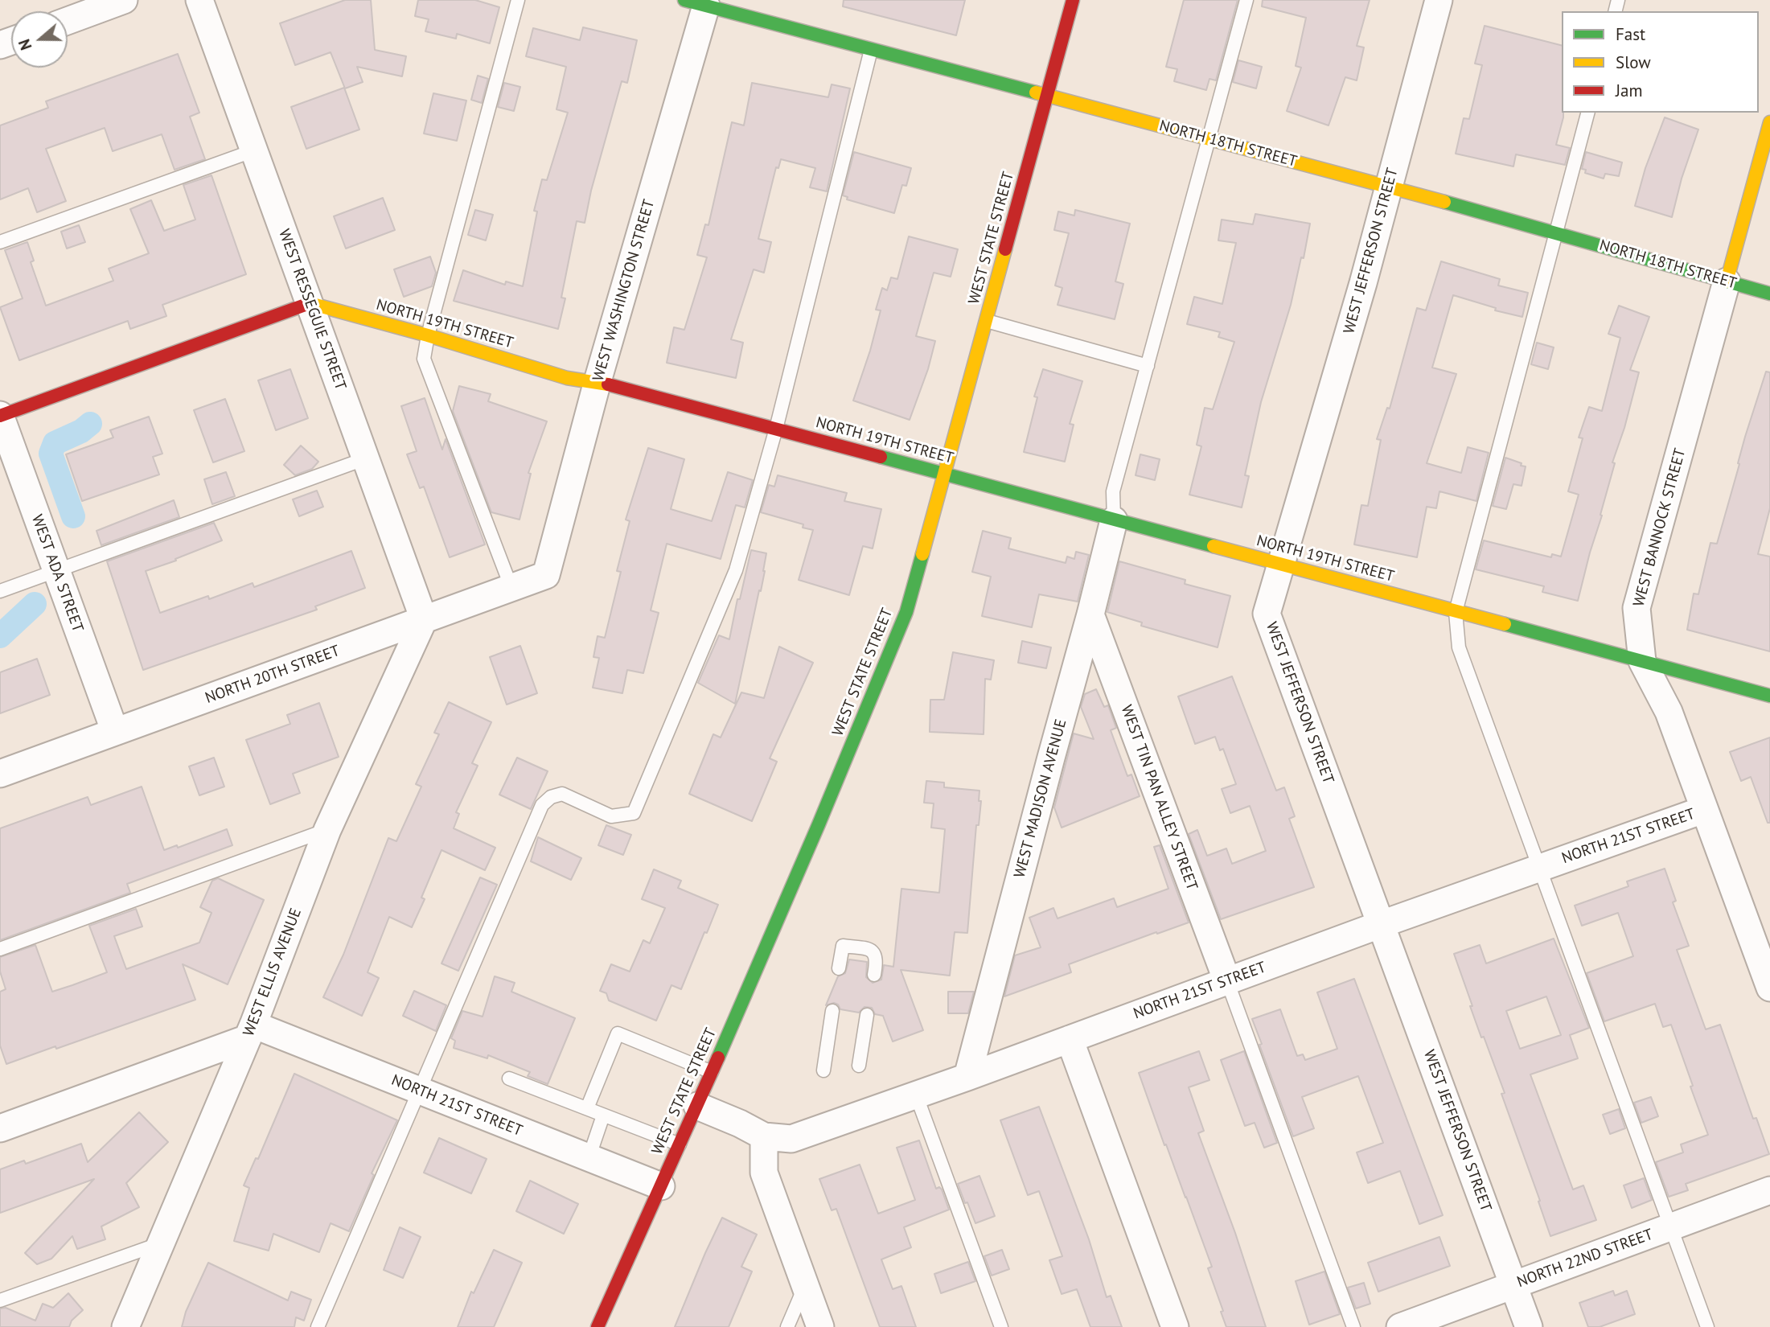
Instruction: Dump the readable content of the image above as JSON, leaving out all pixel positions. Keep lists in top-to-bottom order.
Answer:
{
  "streets": {
    "street": [
      "NORTH 18TH STREET",
      "WEST STATE STREET",
      "WEST JEFFERSON STREET",
      "WEST WASHINGTON STREET",
      "WEST RESSEGUIE STREET",
      "NORTH 19TH STREET",
      "WEST BANNOCK STREET",
      "WEST ADA STREET",
      "NORTH 20TH STREET",
      "WEST TIN PAN ALLEY STREET",
      "WEST MADISON AVENUE",
      "NORTH 21ST STREET",
      "WEST ELLIS AVENUE",
      "NORTH 22ND STREET"
    ]
  },
  "crossings": [
    ["NORTH 18TH STREET", "WEST STATE STREET"],
    ["NORTH 18TH STREET", "WEST JEFFERSON STREET"],
    ["NORTH 18TH STREET", "WEST WASHINGTON STREET"],
    ["NORTH 18TH STREET", "WEST BANNOCK STREET"],
    ["WEST STATE STREET", "NORTH 19TH STREET"],
    ["WEST STATE STREET", "NORTH 21ST STREET"],
    ["WEST JEFFERSON STREET", "NORTH 19TH STREET"],
    ["WEST JEFFERSON STREET", "NORTH 21ST STREET"],
    ["WEST JEFFERSON STREET", "NORTH 22ND STREET"],
    ["WEST WASHINGTON STREET", "NORTH 19TH STREET"],
    ["WEST WASHINGTON STREET", "NORTH 20TH STREET"],
    ["WEST RESSEGUIE STREET", "NORTH 19TH STREET"],
    ["WEST RESSEGUIE STREET", "NORTH 20TH STREET"],
    ["WEST RESSEGUIE STREET", "WEST ELLIS AVENUE"],
    ["NORTH 19TH STREET", "WEST BANNOCK STREET"],
    ["NORTH 19TH STREET", "WEST MADISON AVENUE"],
    ["WEST BANNOCK STREET", "NORTH 21ST STREET"],
    ["WEST ADA STREET", "NORTH 20TH STREET"],
    ["NORTH 20TH STREET", "WEST ELLIS AVENUE"],
    ["WEST TIN PAN ALLEY STREET", "WEST MADISON AVENUE"],
    ["WEST TIN PAN ALLEY STREET", "NORTH 21ST STREET"],
    ["WEST MADISON AVENUE", "NORTH 21ST STREET"],
    ["NORTH 21ST STREET", "WEST ELLIS AVENUE"]
  ],
  "legend": ["Fast", "Slow", "Jam"],
  "north": "left"
}
